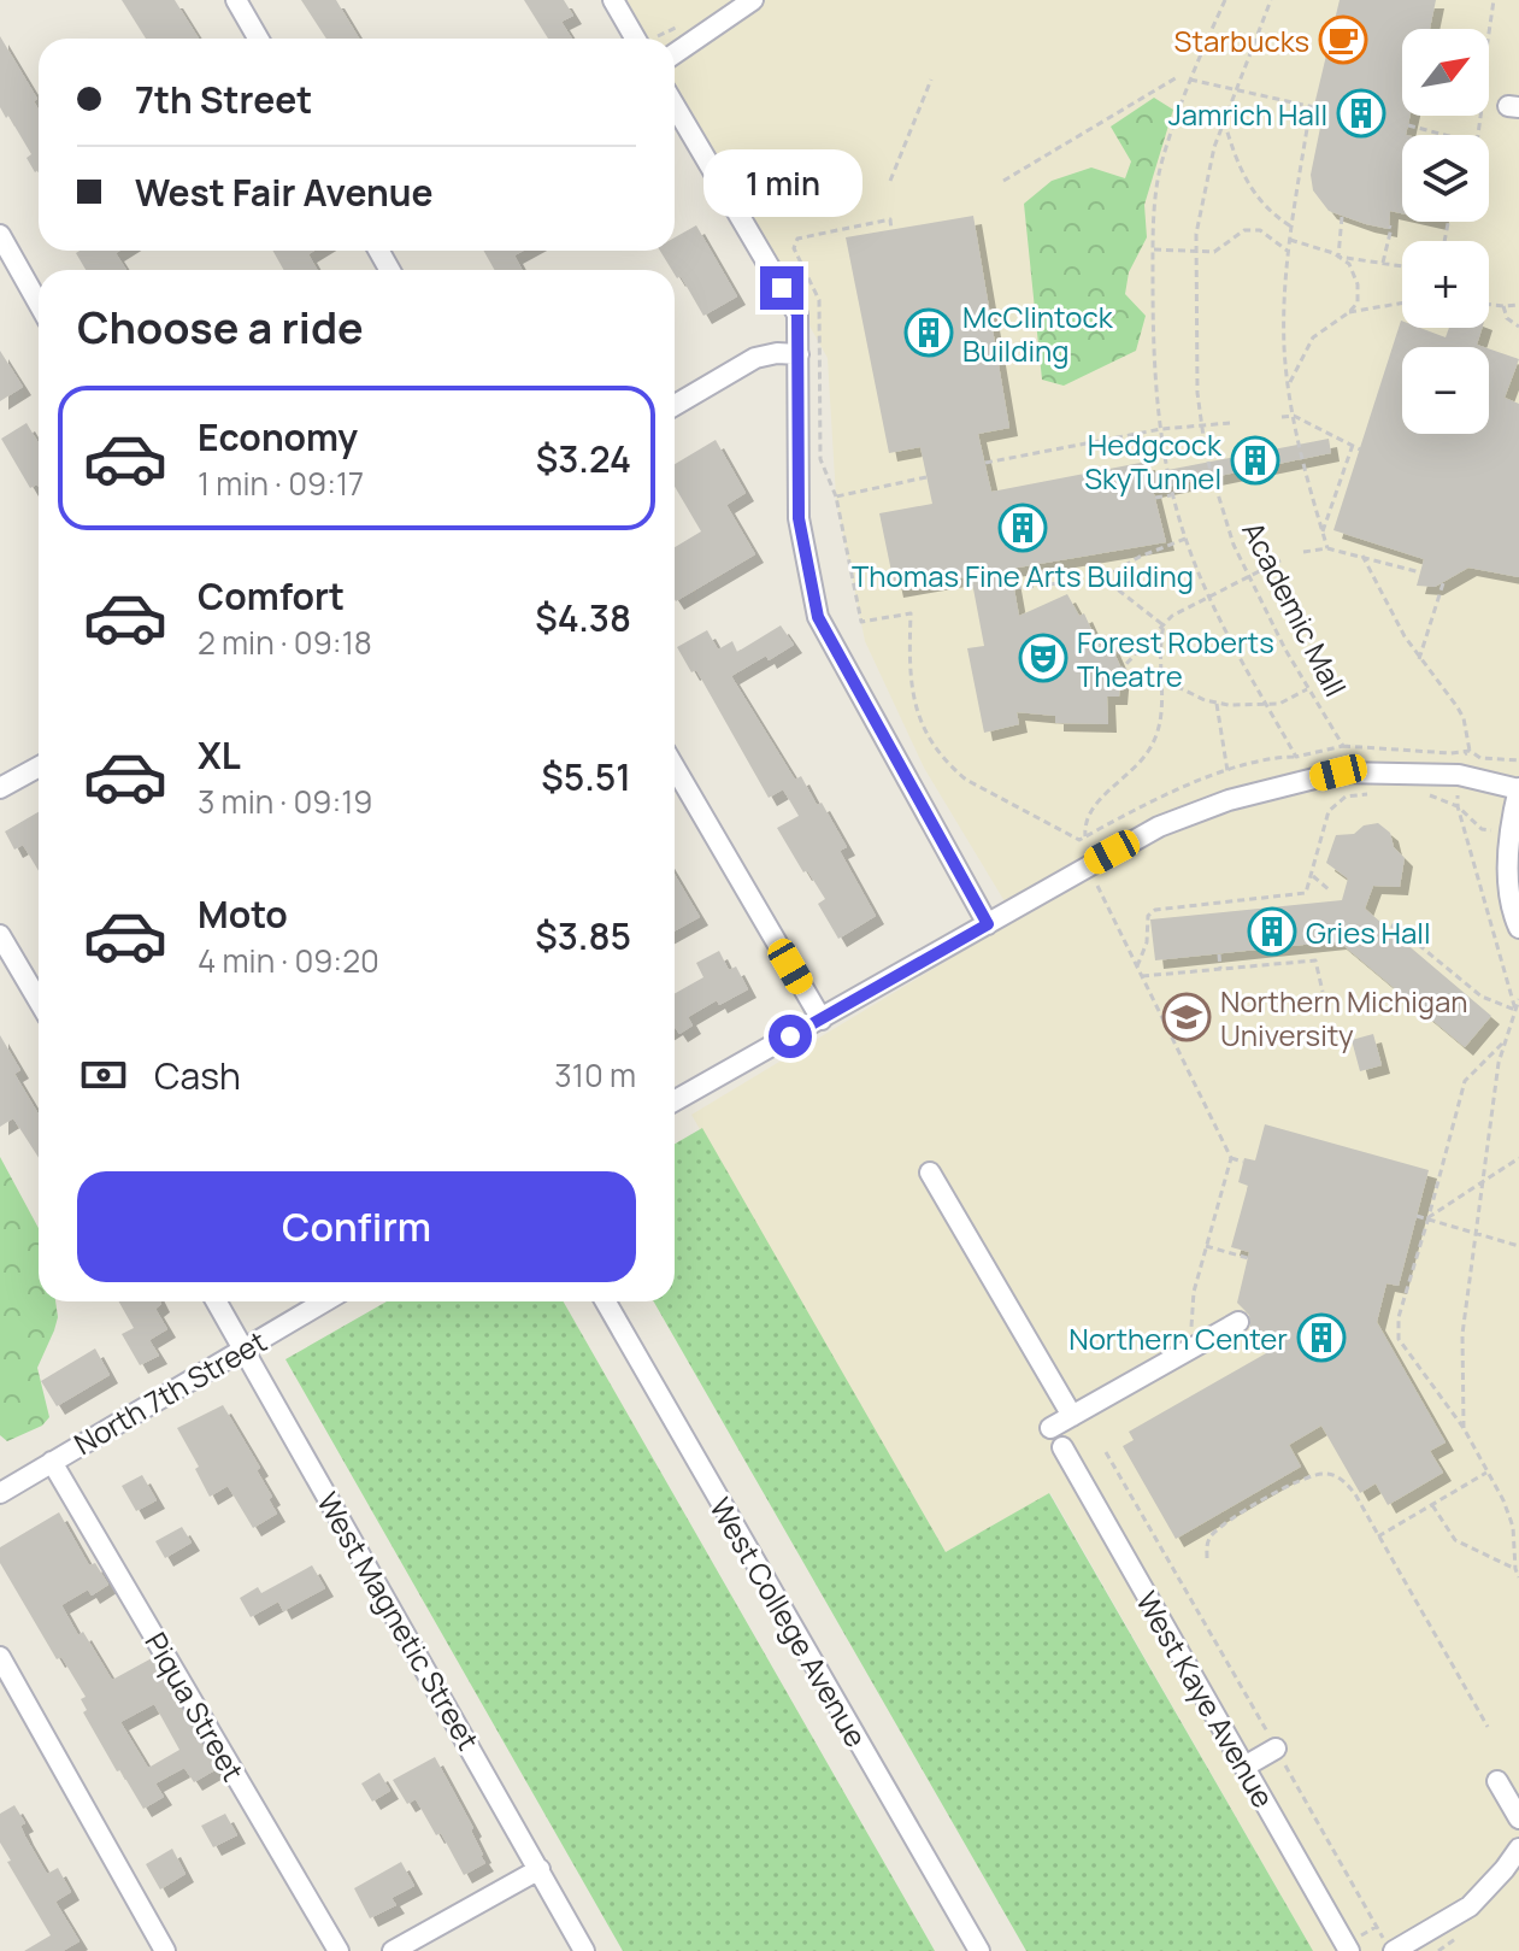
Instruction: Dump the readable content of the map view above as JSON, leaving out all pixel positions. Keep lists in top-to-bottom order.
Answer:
{
  "streets": {
    "street": [
      "North 7th Street",
      "West Magnetic Street",
      "West College Avenue",
      "West Kaye Avenue",
      "Piqua Street"
    ],
    "path": ["Academic Mall"]
  },
  "crossings": [
    ["North 7th Street", "West Magnetic Street"],
    ["North 7th Street", "Piqua Street"]
  ],
  "places": {
    "cafe": ["Starbucks"],
    "building": [
      "Jamrich Hall",
      "McClintock Building",
      "Hedgcock SkyTunnel",
      "Thomas Fine Arts Building",
      "Gries Hall",
      "Northern Center"
    ],
    "theatre": ["Forest Roberts Theatre"],
    "school or university": ["Northern Michigan University"]
  },
  "north": "top right",
  "page": {
    "map_buttons": ["+", "−"],
    "banner": ["7th Street", "West Fair Avenue"],
    "bubble": "1 min",
    "heading": "Choose a ride",
    "list": [
      {
        "name": "Economy",
        "note": "1 min · 09:17",
        "value": "$3.24"
      },
      {
        "name": "Comfort",
        "note": "2 min · 09:18",
        "value": "$4.38"
      },
      {
        "name": "XL",
        "note": "3 min · 09:19",
        "value": "$5.51"
      },
      {
        "name": "Moto",
        "note": "4 min · 09:20",
        "value": "$3.85"
      }
    ],
    "pay": ["Cash", "310 m"],
    "buttons": "Confirm"
  }
}
